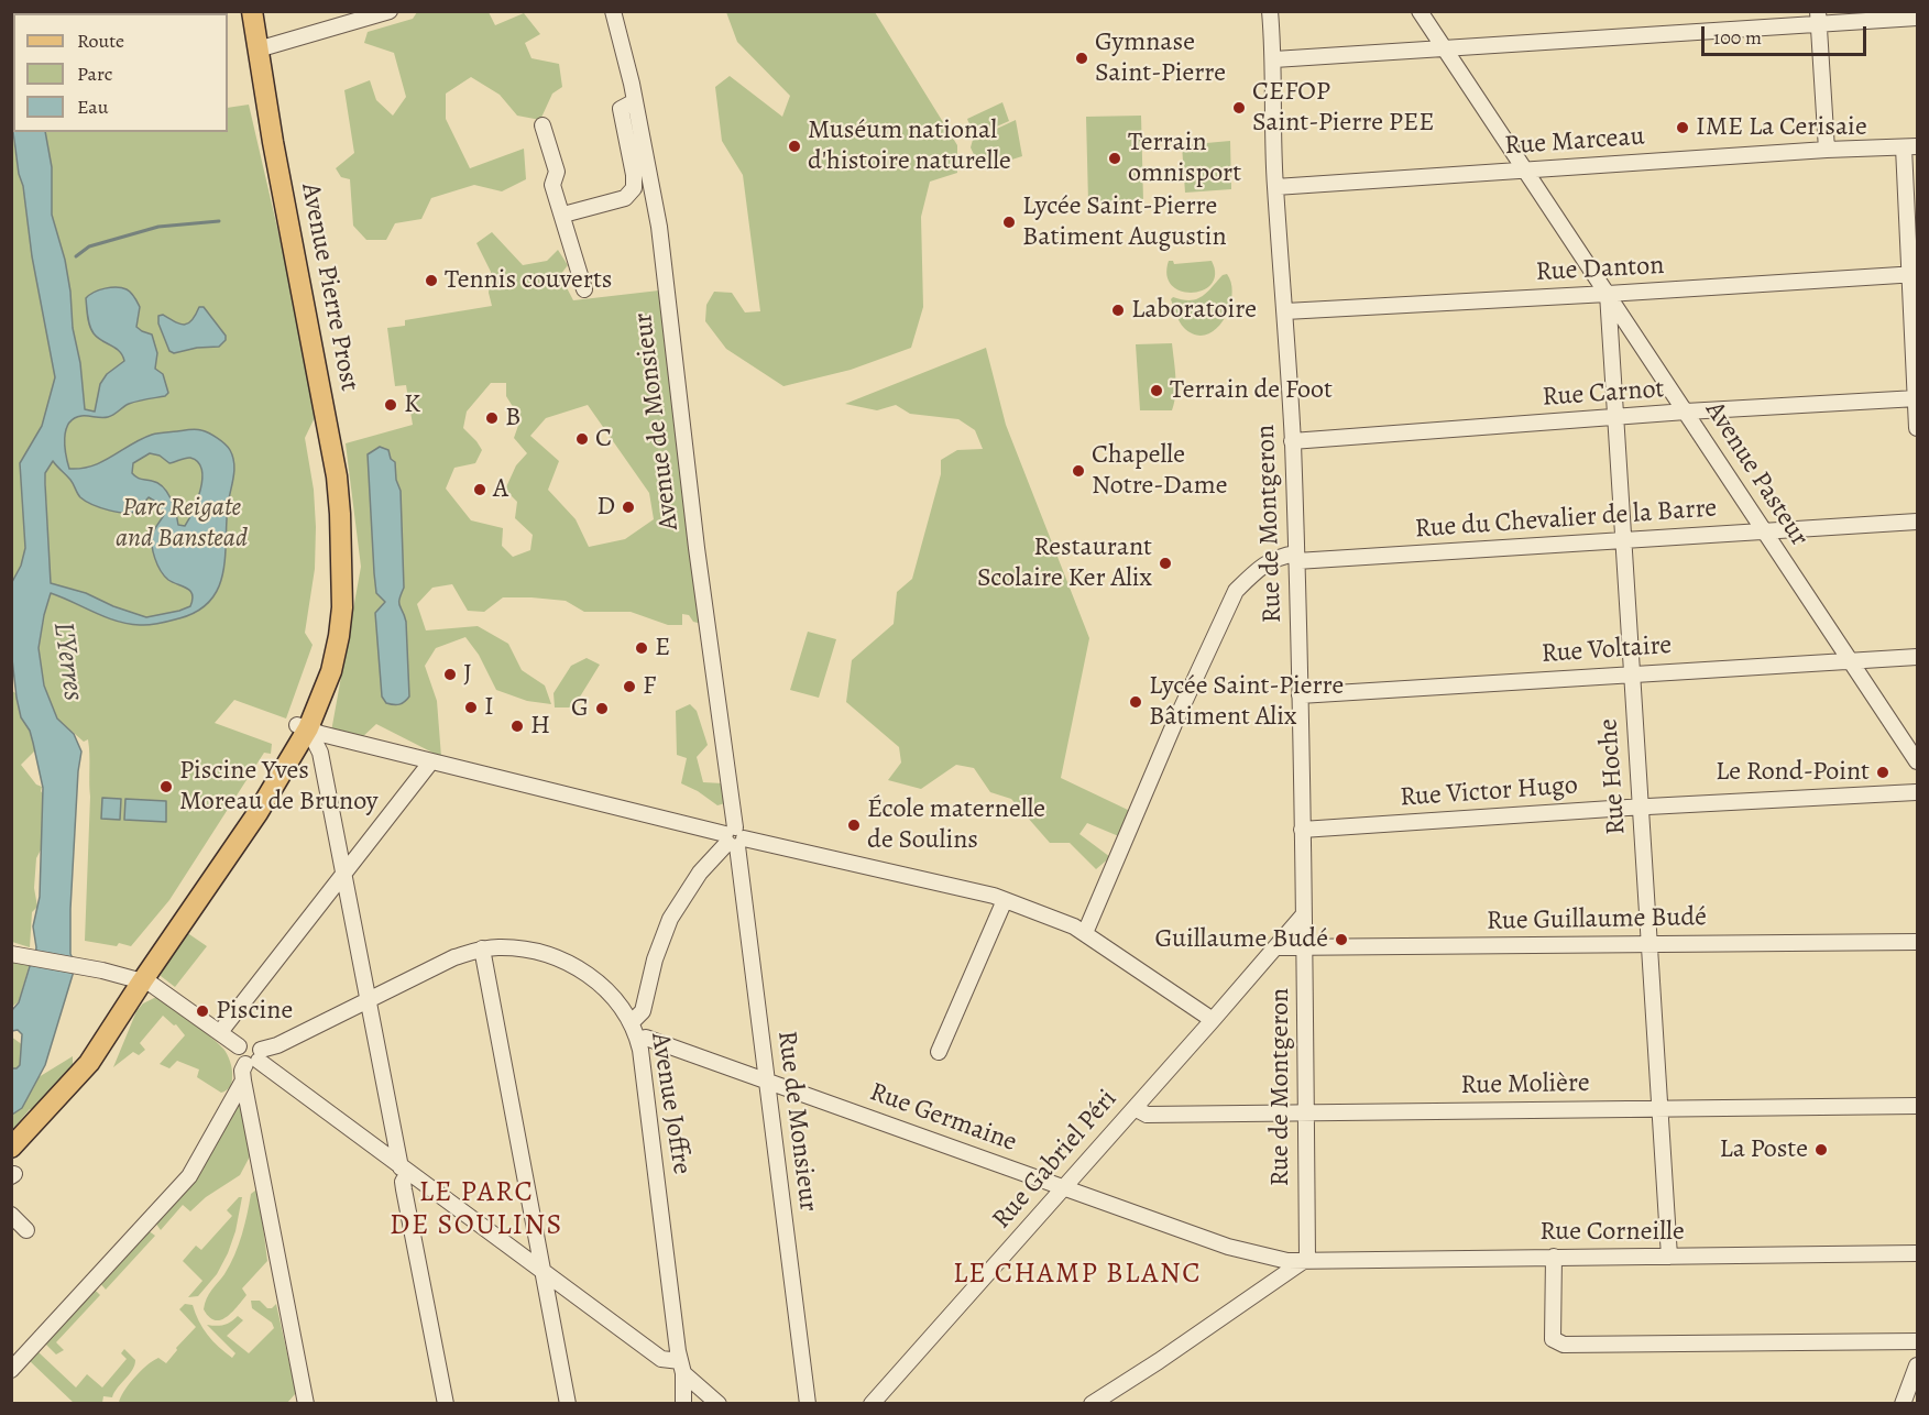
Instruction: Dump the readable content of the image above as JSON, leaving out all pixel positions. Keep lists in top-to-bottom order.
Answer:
{
  "streets": {
    "main road": ["Avenue Pierre Prost"],
    "street": [
      "Rue Marceau",
      "Rue Danton",
      "Rue Carnot",
      "Avenue de Monsieur",
      "Avenue Pasteur",
      "Rue du Chevalier de la Barre",
      "Rue de Montgeron",
      "Rue Voltaire",
      "Rue Hoche",
      "Rue Victor Hugo",
      "Rue Guillaume Budé",
      "Rue Molière",
      "Avenue Joffre",
      "Rue Germaine",
      "Rue de Monsieur",
      "Rue Gabriel Péri",
      "Rue Corneille"
    ]
  },
  "crossings": [
    ["Rue Marceau", "Avenue Pasteur"],
    ["Rue Marceau", "Rue de Montgeron"],
    ["Rue Danton", "Avenue Pasteur"],
    ["Rue Danton", "Rue de Montgeron"],
    ["Rue Danton", "Rue Hoche"],
    ["Rue Carnot", "Avenue Pasteur"],
    ["Rue Carnot", "Rue de Montgeron"],
    ["Rue Carnot", "Rue Hoche"],
    ["Avenue de Monsieur", "Rue de Monsieur"],
    ["Avenue Pasteur", "Rue du Chevalier de la Barre"],
    ["Avenue Pasteur", "Rue Voltaire"],
    ["Avenue Pasteur", "Rue Hoche"],
    ["Rue du Chevalier de la Barre", "Rue de Montgeron"],
    ["Rue du Chevalier de la Barre", "Rue Hoche"],
    ["Rue de Montgeron", "Rue Voltaire"],
    ["Rue de Montgeron", "Rue Victor Hugo"],
    ["Rue de Montgeron", "Rue Guillaume Budé"],
    ["Rue de Montgeron", "Rue Molière"],
    ["Rue de Montgeron", "Rue Germaine"],
    ["Rue de Montgeron", "Rue Corneille"],
    ["Rue Voltaire", "Rue Hoche"],
    ["Rue Hoche", "Rue Victor Hugo"],
    ["Rue Hoche", "Rue Guillaume Budé"],
    ["Rue Hoche", "Rue Molière"],
    ["Rue Hoche", "Rue Corneille"],
    ["Rue Guillaume Budé", "Rue Gabriel Péri"],
    ["Rue Molière", "Rue Gabriel Péri"],
    ["Avenue Joffre", "Rue Germaine"],
    ["Rue Germaine", "Rue de Monsieur"],
    ["Rue Germaine", "Rue Gabriel Péri"],
    ["Rue Germaine", "Rue Corneille"]
  ],
  "districts": ["LE PARC DE SOULINS", "LE CHAMP BLANC"],
  "water": ["L'Yerres"],
  "parks": ["Parc Reigate and Banstead"],
  "places": [
    "Gymnase Saint-Pierre",
    "CEFOP Saint-Pierre PEE",
    "IME La Cerisaie",
    "Muséum national d'histoire naturelle",
    "Terrain omnisport",
    "Lycée Saint-Pierre Batiment Augustin",
    "Tennis couverts",
    "Laboratoire",
    "Terrain de Foot",
    "K",
    "B",
    "C",
    "Chapelle Notre-Dame",
    "A",
    "D",
    "Restaurant Scolaire Ker Alix",
    "E",
    "J",
    "F",
    "Lycée Saint-Pierre Bâtiment Alix",
    "I",
    "G",
    "H",
    "Le Rond-Point",
    "Piscine Yves Moreau de Brunoy",
    "École maternelle de Soulins",
    "Guillaume Budé",
    "Piscine",
    "La Poste"
  ],
  "legend": ["Route", "Parc", "Eau"],
  "scale_bar": "100 m"
}
